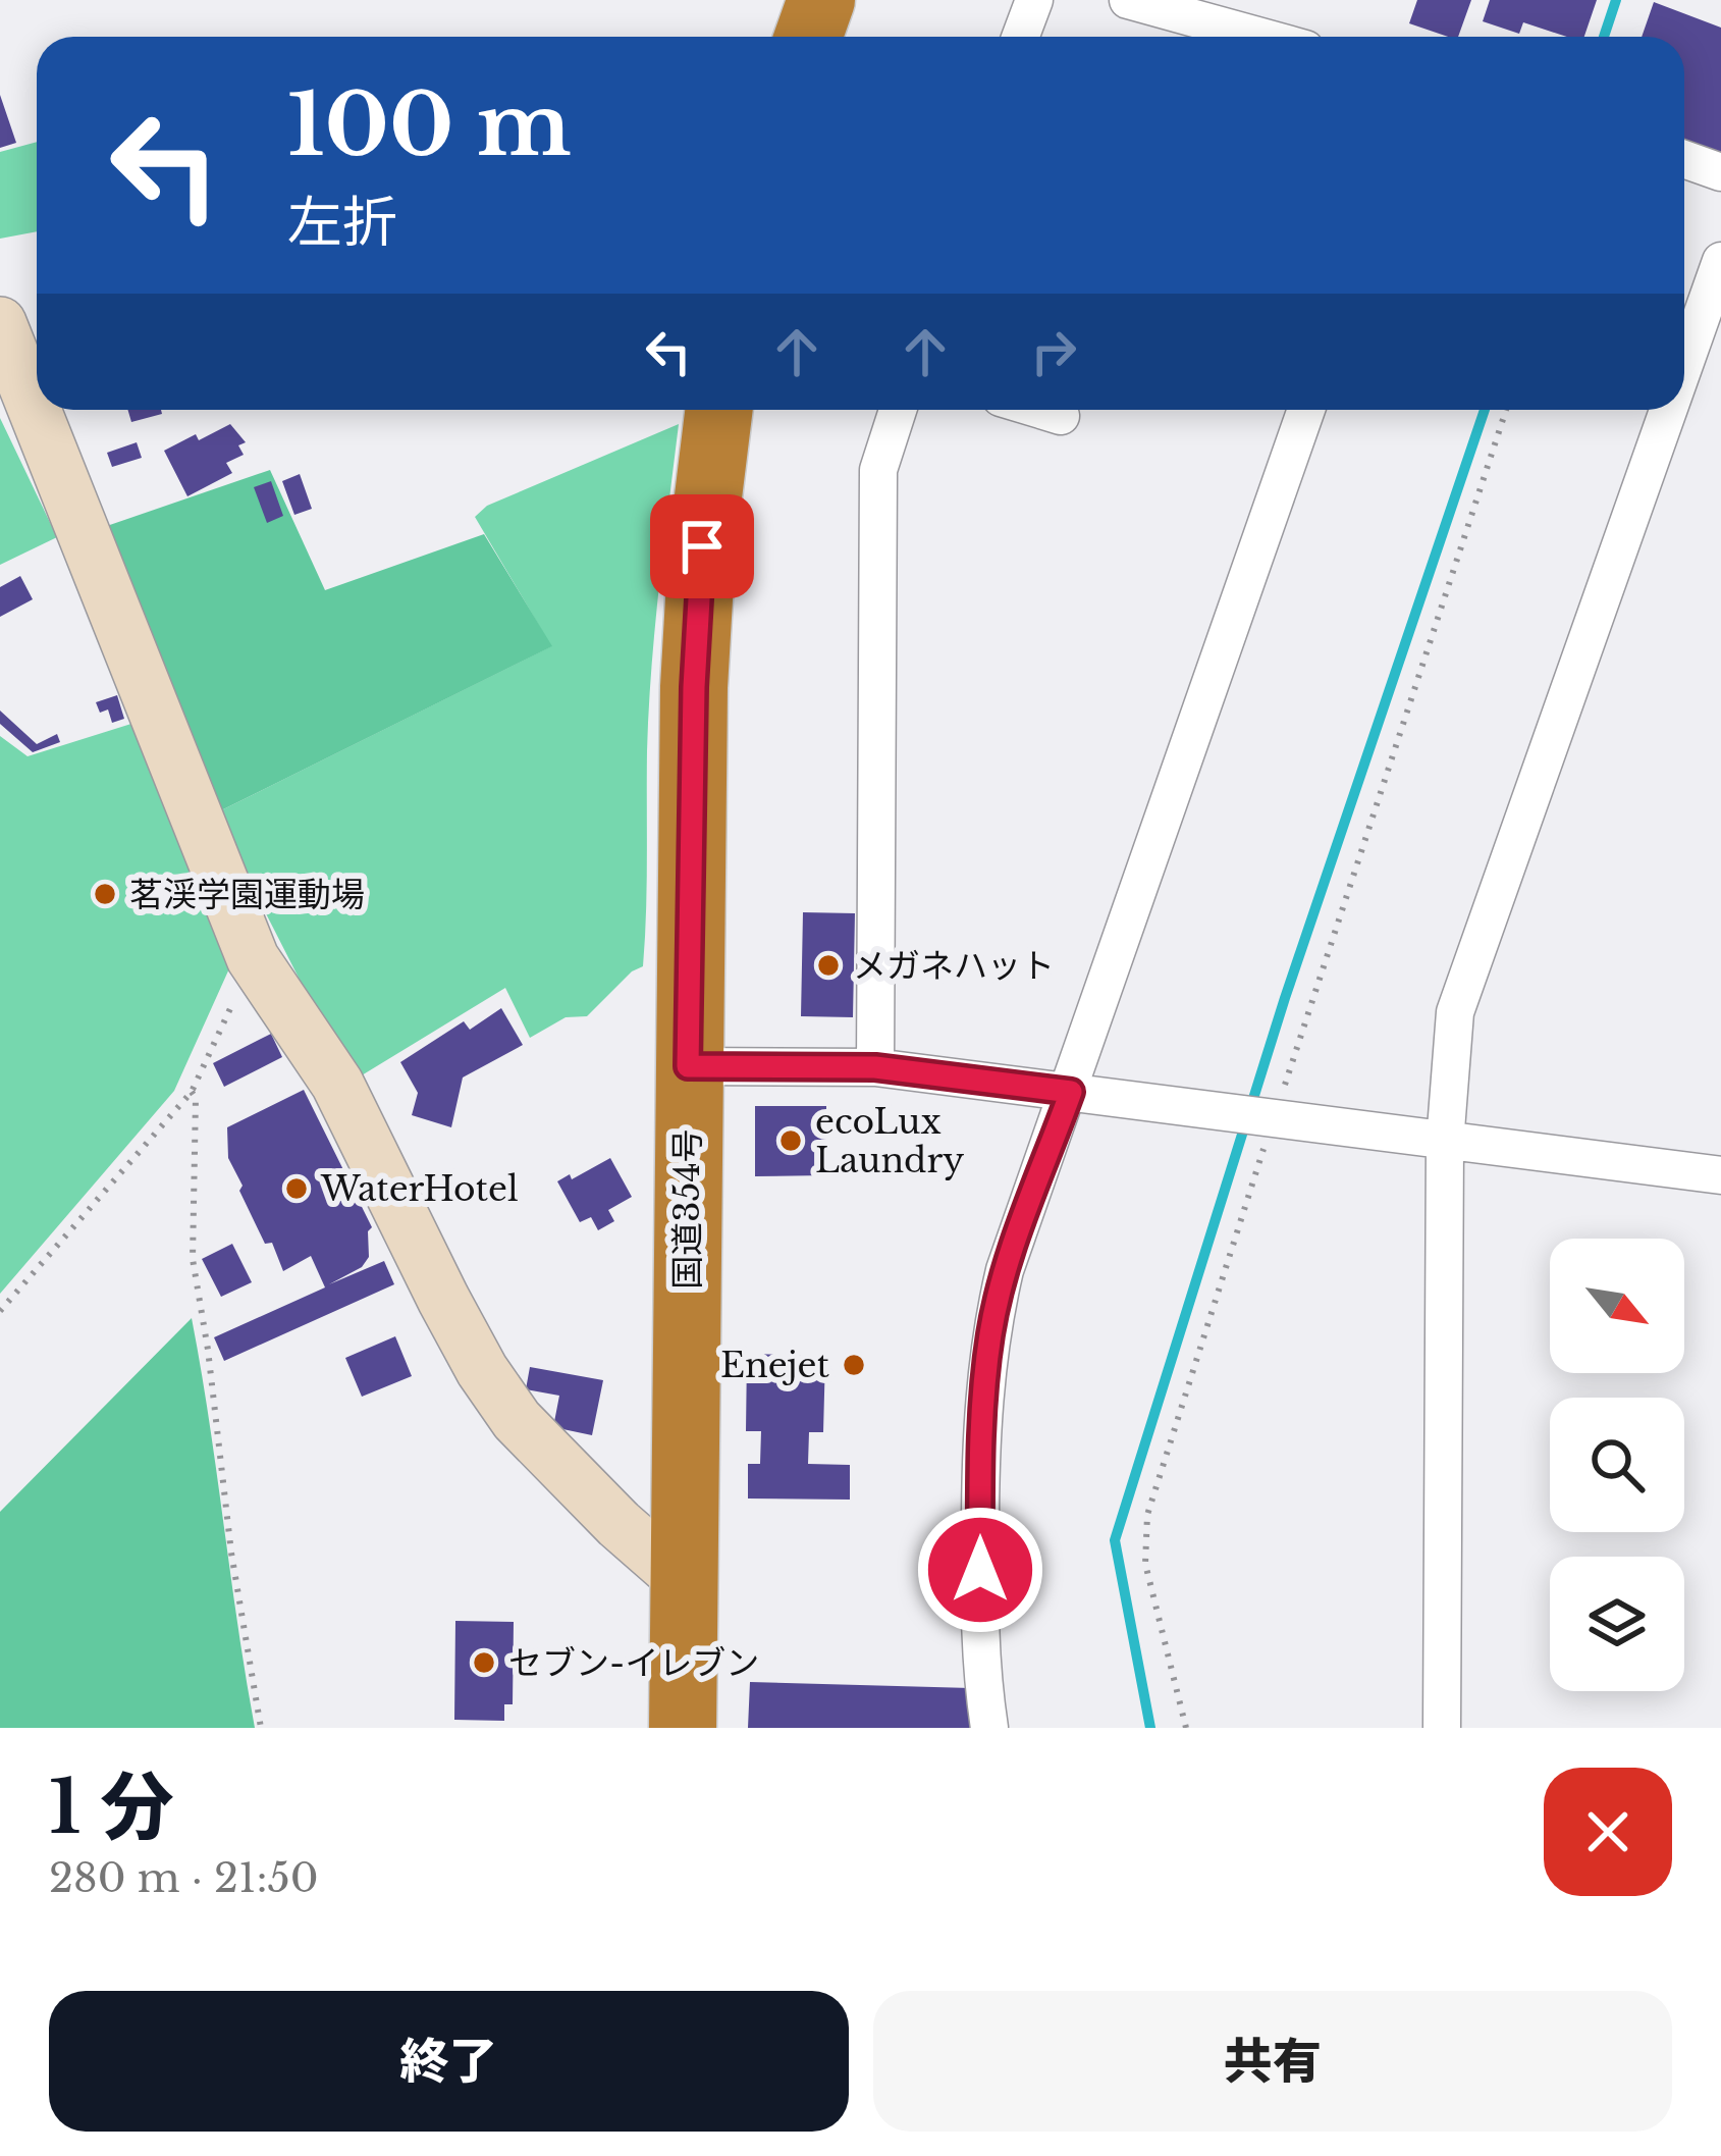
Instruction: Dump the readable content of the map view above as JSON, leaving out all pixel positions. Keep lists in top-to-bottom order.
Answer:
{
  "streets": {
    "highway": ["国道354号"]
  },
  "places": [
    "茗渓学園運動場",
    "メガネハット",
    "ecoLux Laundry",
    "WaterHotel",
    "Enejet",
    "セブン-イレブン"
  ],
  "north": "bottom right",
  "page": {
    "turn": ["100 m", "左折"],
    "heading": ["1 分", "280 m · 21:50"],
    "buttons": ["終了", "共有"]
  }
}
